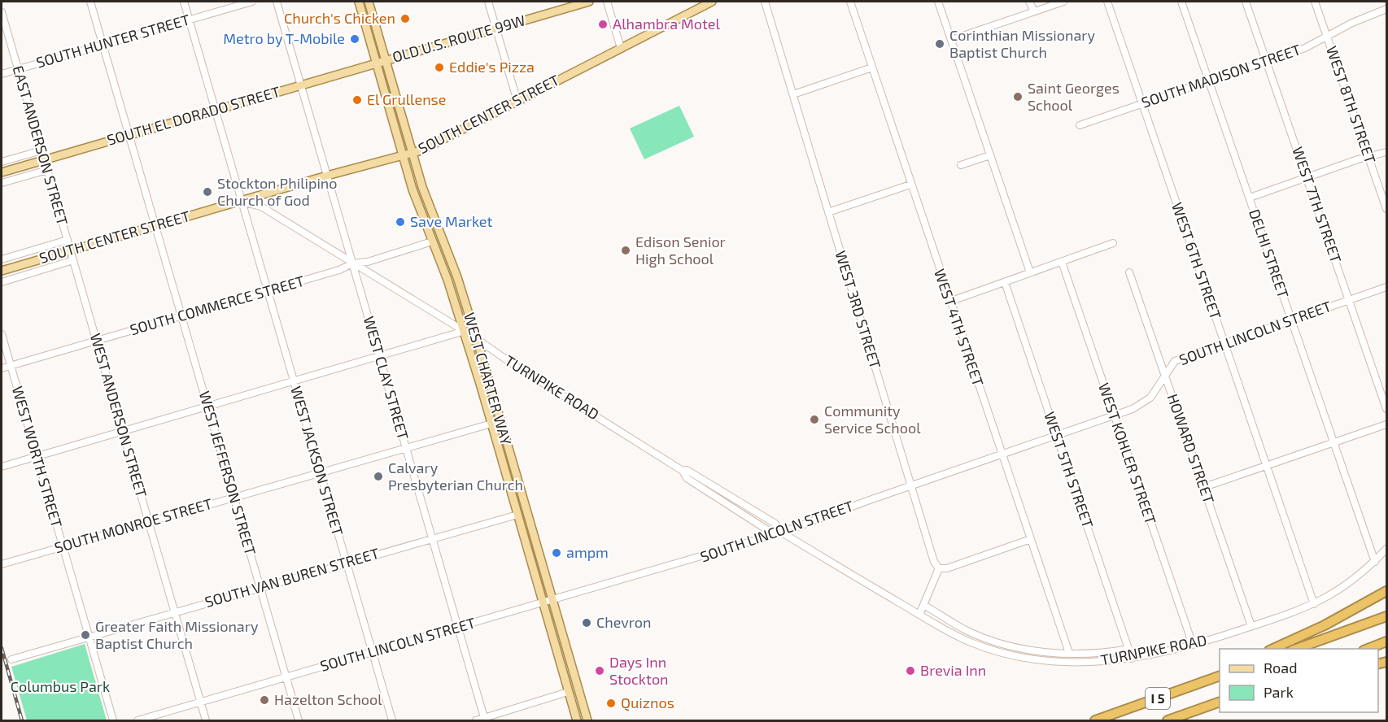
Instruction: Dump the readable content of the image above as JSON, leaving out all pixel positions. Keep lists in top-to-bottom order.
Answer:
{
  "streets": {
    "highway": ["I 5"],
    "main road": [
      "OLD U.S. ROUTE 99W",
      "SOUTH CENTER STREET",
      "SOUTH EL DORADO STREET",
      "WEST CHARTER WAY"
    ],
    "street": [
      "SOUTH HUNTER STREET",
      "SOUTH MADISON STREET",
      "WEST 8TH STREET",
      "EAST ANDERSON STREET",
      "WEST 7TH STREET",
      "DELHI STREET",
      "WEST 6TH STREET",
      "SOUTH COMMERCE STREET",
      "WEST 3RD STREET",
      "WEST 4TH STREET",
      "SOUTH LINCOLN STREET",
      "WEST CLAY STREET",
      "TURNPIKE ROAD",
      "WEST ANDERSON STREET",
      "HOWARD STREET",
      "WEST KOHLER STREET",
      "WEST WORTH STREET",
      "WEST JACKSON STREET",
      "WEST 5TH STREET",
      "WEST JEFFERSON STREET",
      "SOUTH MONROE STREET",
      "SOUTH VAN BUREN STREET"
    ]
  },
  "crossings": [
    ["OLD U.S. ROUTE 99W", "SOUTH CENTER STREET"],
    ["OLD U.S. ROUTE 99W", "SOUTH EL DORADO STREET"],
    ["OLD U.S. ROUTE 99W", "WEST CHARTER WAY"],
    ["SOUTH HUNTER STREET", "EAST ANDERSON STREET"],
    ["SOUTH HUNTER STREET", "WEST JACKSON STREET"],
    ["SOUTH HUNTER STREET", "WEST JEFFERSON STREET"],
    ["SOUTH MADISON STREET", "WEST 8TH STREET"],
    ["SOUTH MADISON STREET", "WEST 7TH STREET"],
    ["SOUTH MADISON STREET", "DELHI STREET"],
    ["SOUTH MADISON STREET", "WEST 6TH STREET"],
    ["SOUTH CENTER STREET", "EAST ANDERSON STREET"],
    ["SOUTH CENTER STREET", "WEST CLAY STREET"],
    ["SOUTH CENTER STREET", "WEST CHARTER WAY"],
    ["SOUTH CENTER STREET", "TURNPIKE ROAD"],
    ["SOUTH CENTER STREET", "WEST ANDERSON STREET"],
    ["SOUTH CENTER STREET", "WEST JACKSON STREET"],
    ["SOUTH CENTER STREET", "WEST JEFFERSON STREET"],
    ["SOUTH EL DORADO STREET", "EAST ANDERSON STREET"],
    ["SOUTH EL DORADO STREET", "WEST CLAY STREET"],
    ["SOUTH EL DORADO STREET", "WEST CHARTER WAY"],
    ["SOUTH EL DORADO STREET", "WEST JACKSON STREET"],
    ["SOUTH EL DORADO STREET", "WEST JEFFERSON STREET"],
    ["EAST ANDERSON STREET", "WEST ANDERSON STREET"],
    ["WEST 7TH STREET", "SOUTH LINCOLN STREET"],
    ["DELHI STREET", "SOUTH LINCOLN STREET"],
    ["DELHI STREET", "TURNPIKE ROAD"],
    ["WEST 6TH STREET", "SOUTH LINCOLN STREET"],
    ["WEST 6TH STREET", "TURNPIKE ROAD"],
    ["SOUTH COMMERCE STREET", "WEST CLAY STREET"],
    ["SOUTH COMMERCE STREET", "WEST CHARTER WAY"],
    ["SOUTH COMMERCE STREET", "TURNPIKE ROAD"],
    ["SOUTH COMMERCE STREET", "WEST ANDERSON STREET"],
    ["SOUTH COMMERCE STREET", "WEST WORTH STREET"],
    ["SOUTH COMMERCE STREET", "WEST JACKSON STREET"],
    ["SOUTH COMMERCE STREET", "WEST JEFFERSON STREET"],
    ["WEST 3RD STREET", "SOUTH LINCOLN STREET"],
    ["WEST 4TH STREET", "SOUTH LINCOLN STREET"],
    ["SOUTH LINCOLN STREET", "WEST CLAY STREET"],
    ["SOUTH LINCOLN STREET", "WEST CHARTER WAY"],
    ["SOUTH LINCOLN STREET", "TURNPIKE ROAD"],
    ["SOUTH LINCOLN STREET", "WEST ANDERSON STREET"],
    ["SOUTH LINCOLN STREET", "HOWARD STREET"],
    ["SOUTH LINCOLN STREET", "WEST KOHLER STREET"],
    ["SOUTH LINCOLN STREET", "WEST JACKSON STREET"],
    ["SOUTH LINCOLN STREET", "WEST 5TH STREET"],
    ["SOUTH LINCOLN STREET", "WEST JEFFERSON STREET"],
    ["WEST CLAY STREET", "TURNPIKE ROAD"],
    ["WEST CLAY STREET", "SOUTH MONROE STREET"],
    ["WEST CLAY STREET", "SOUTH VAN BUREN STREET"],
    ["WEST CHARTER WAY", "TURNPIKE ROAD"],
    ["WEST CHARTER WAY", "SOUTH MONROE STREET"],
    ["WEST CHARTER WAY", "SOUTH VAN BUREN STREET"],
    ["TURNPIKE ROAD", "HOWARD STREET"],
    ["TURNPIKE ROAD", "WEST KOHLER STREET"],
    ["TURNPIKE ROAD", "WEST JACKSON STREET"],
    ["TURNPIKE ROAD", "WEST 5TH STREET"],
    ["WEST ANDERSON STREET", "SOUTH MONROE STREET"],
    ["WEST ANDERSON STREET", "SOUTH VAN BUREN STREET"],
    ["WEST WORTH STREET", "SOUTH MONROE STREET"],
    ["WEST WORTH STREET", "SOUTH VAN BUREN STREET"],
    ["WEST JACKSON STREET", "SOUTH MONROE STREET"],
    ["WEST JACKSON STREET", "SOUTH VAN BUREN STREET"],
    ["WEST JEFFERSON STREET", "SOUTH MONROE STREET"],
    ["WEST JEFFERSON STREET", "SOUTH VAN BUREN STREET"]
  ],
  "parks": ["Columbus Park"],
  "places": [
    "Church's Chicken",
    "Alhambra Motel",
    "Metro by T-Mobile",
    "Corinthian Missionary Baptist Church",
    "Eddie's Pizza",
    "Saint Georges School",
    "El Grullense",
    "Stockton Philipino Church of God",
    "Save Market",
    "Edison Senior High School",
    "Community Service School",
    "Calvary Presbyterian Church",
    "ampm",
    "Chevron",
    "Greater Faith Missionary Baptist Church",
    "Days Inn Stockton",
    "Brevia Inn",
    "Hazelton School",
    "Quiznos"
  ],
  "legend": ["Road", "Park"]
}
